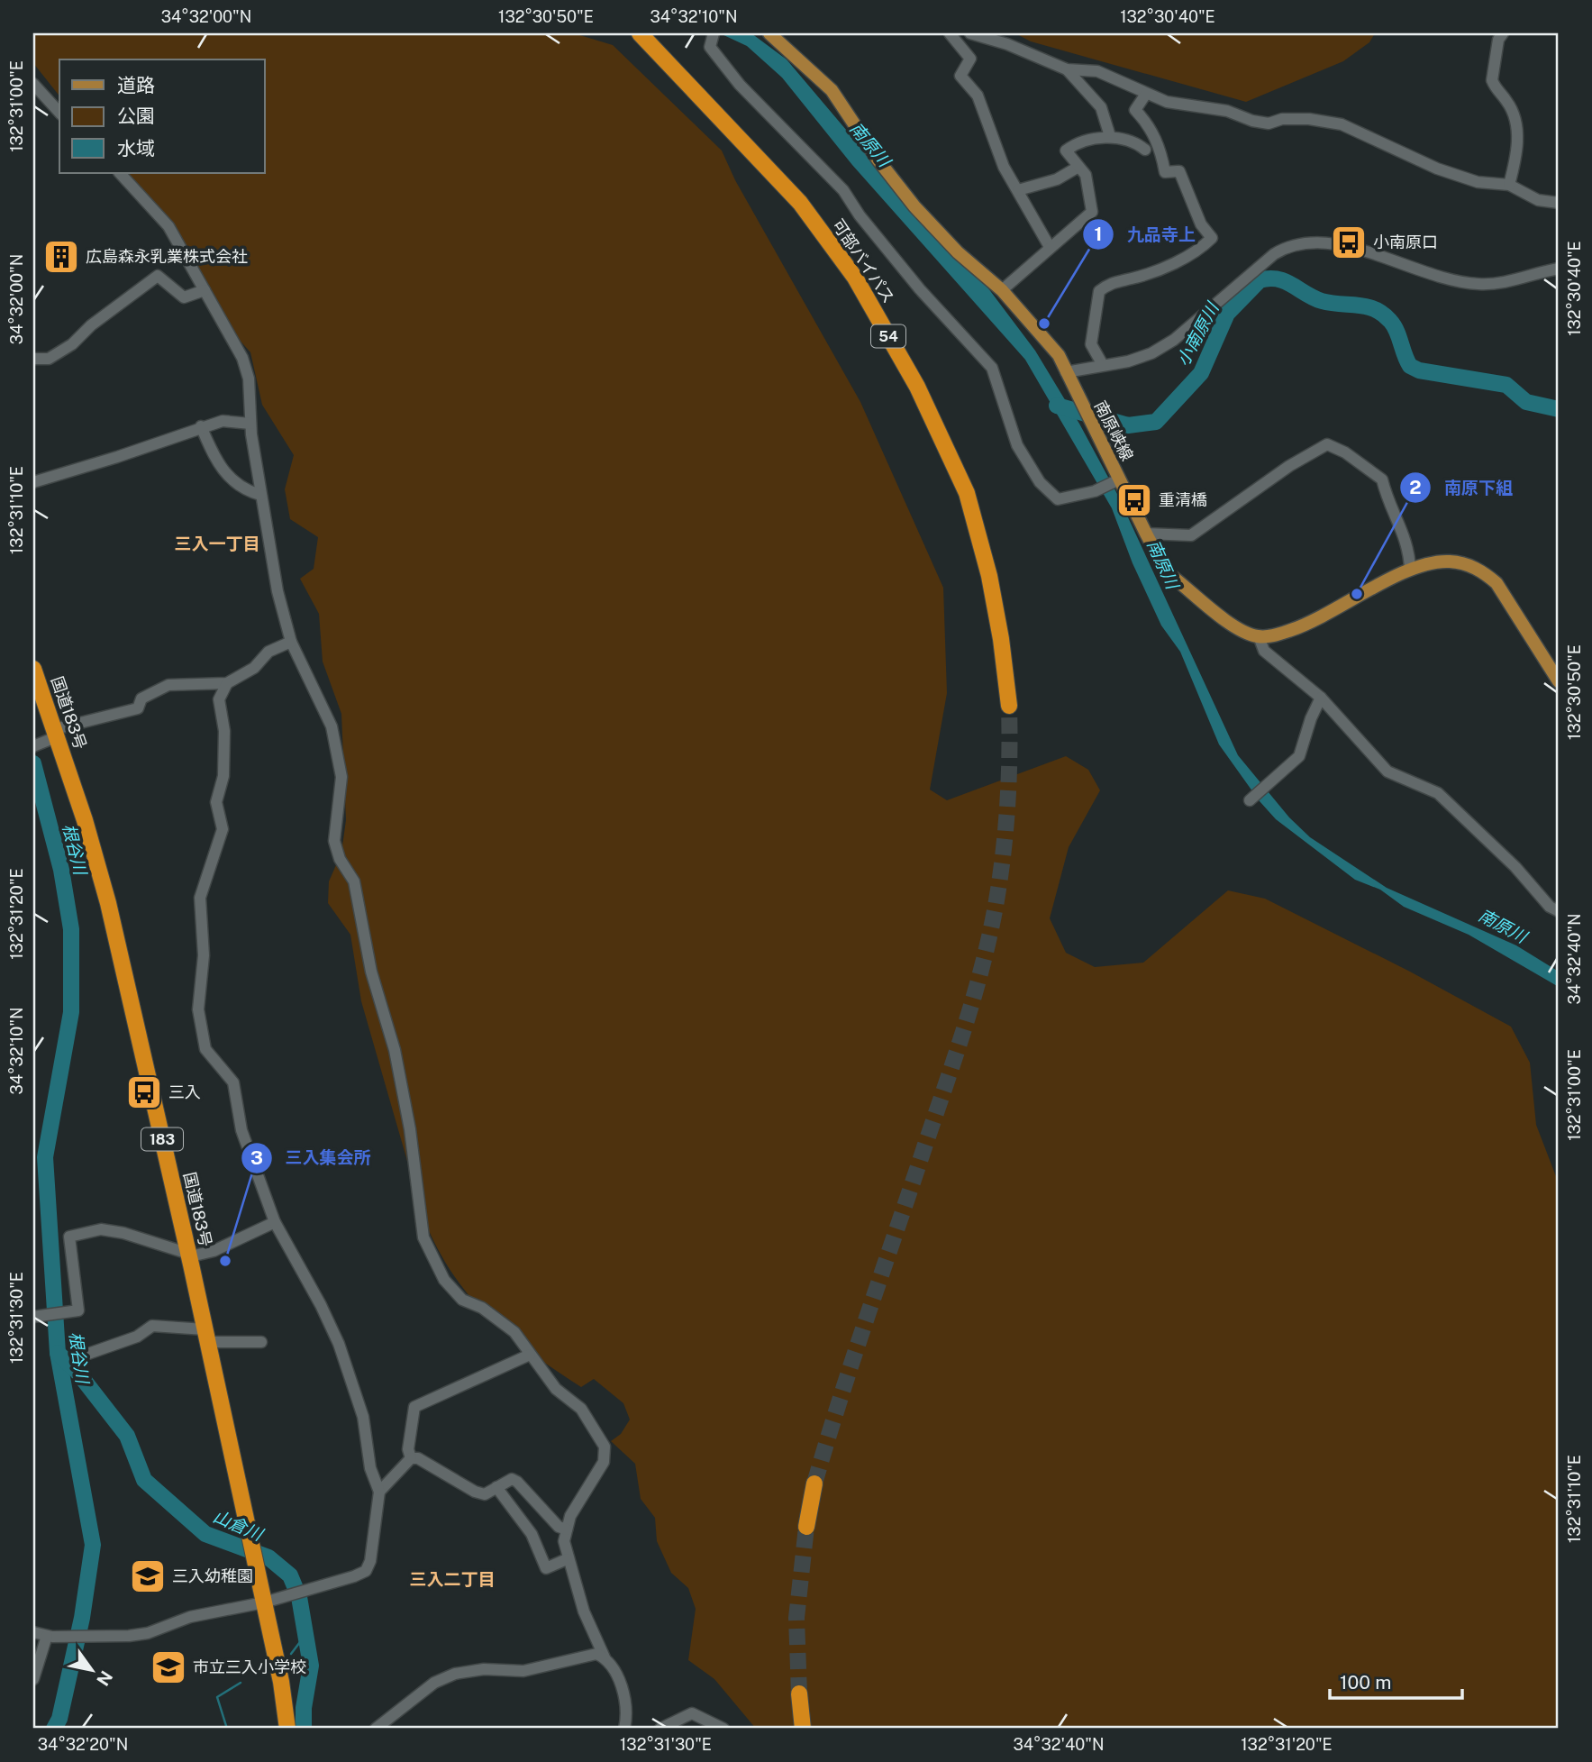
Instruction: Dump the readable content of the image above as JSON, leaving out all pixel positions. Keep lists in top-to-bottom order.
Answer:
{
  "streets": {
    "highway": [
      "可部バイパス",
      "54",
      "国道183号",
      "183"
    ],
    "main road": ["南原峡線"]
  },
  "districts": ["三入一丁目", "三入二丁目"],
  "water": [
    "南原川",
    "小南原川",
    "根谷川",
    "山倉川"
  ],
  "places": {
    "bus stop": ["小南原口", "重清橋", "三入"],
    "building": ["広島森永乳業株式会社"],
    "other": ["九品寺上", "南原下組", "三入集会所"],
    "school or university": ["三入幼稚園", "市立三入小学校"]
  },
  "legend": ["道路", "公園", "水域"],
  "scale_bar": "100 m",
  "north": "bottom right",
  "coordinates": [
    "34°32'00\"N",
    "132°30'50\"E",
    "34°32'10\"N",
    "132°30'40\"E",
    "132°31'00\"E",
    "132°31'10\"E",
    "132°31'20\"E",
    "34°32'40\"N",
    "132°31'30\"E",
    "34°32'20\"N"
  ]
}
